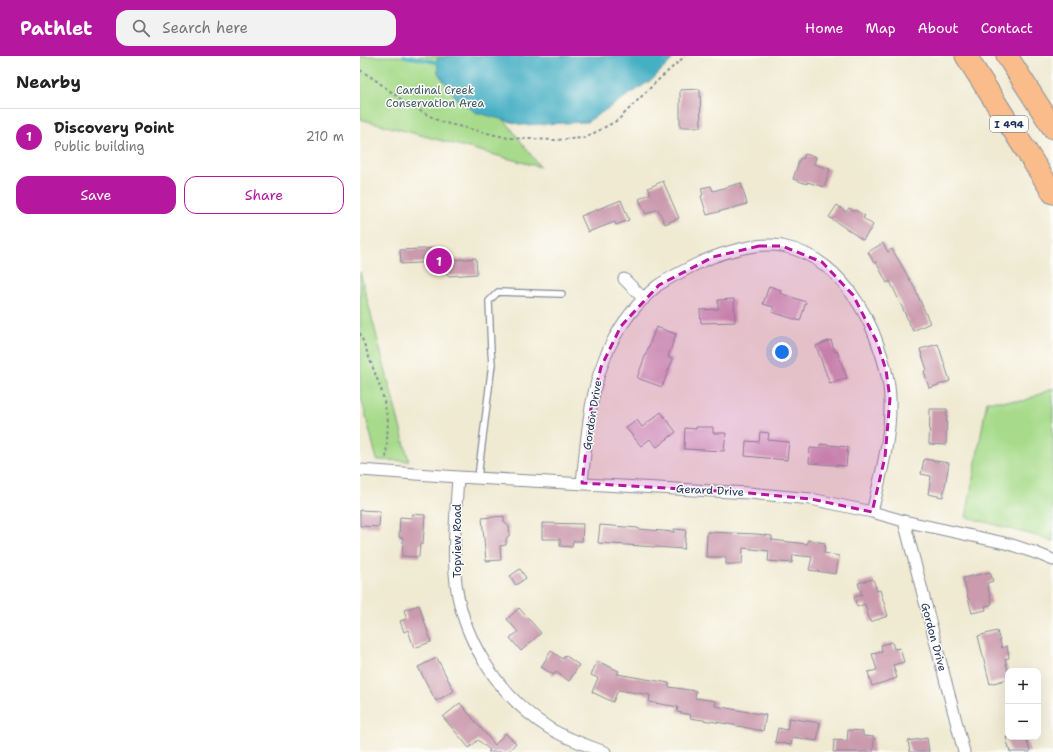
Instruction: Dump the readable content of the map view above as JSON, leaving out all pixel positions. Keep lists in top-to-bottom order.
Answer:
{
  "streets": {
    "highway": ["I 494"],
    "street": ["Gordon Drive", "Gerard Drive", "Topview Road"]
  },
  "crossings": [
    ["Gordon Drive", "Gerard Drive"],
    ["Gerard Drive", "Topview Road"]
  ],
  "parks": ["Cardinal Creek Conservation Area"],
  "page": {
    "header": "Pathlet",
    "search": "Search here",
    "nav": [
      "Home",
      "Map",
      "About",
      "Contact"
    ],
    "heading": "Nearby",
    "list": [
      {
        "mark": "1",
        "name": "Discovery Point",
        "note": "Public building",
        "value": "210 m"
      }
    ],
    "buttons": ["Save", "Share"],
    "pins": "1",
    "map_buttons": ["+", "−"]
  }
}
